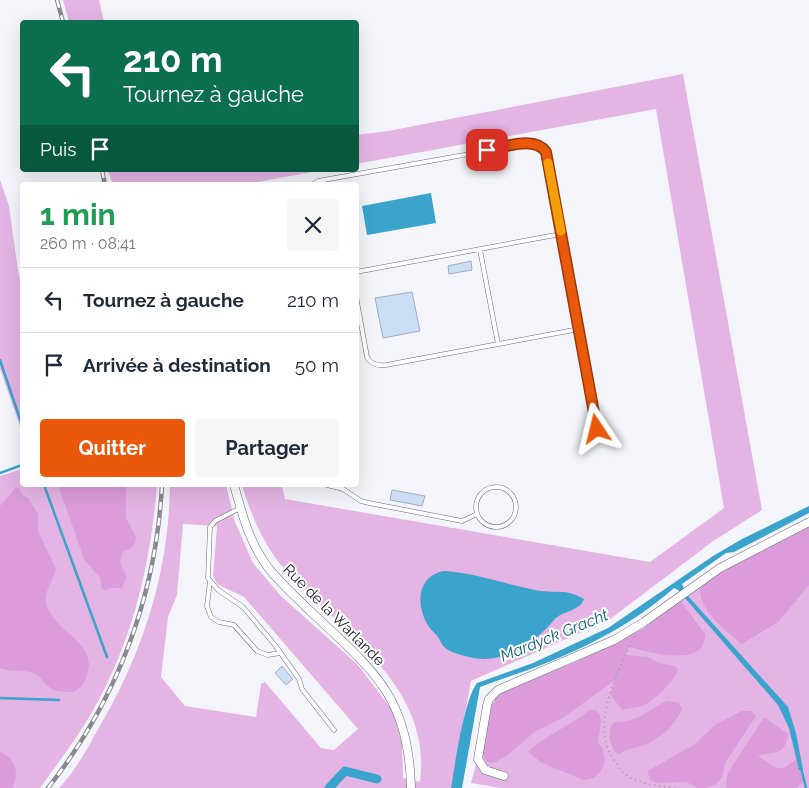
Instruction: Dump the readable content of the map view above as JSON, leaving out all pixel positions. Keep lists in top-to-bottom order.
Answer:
{
  "streets": {
    "street": ["Rue de la Warlande"]
  },
  "water": ["Mardyck Gracht"],
  "page": {
    "turn": ["210 m", "Tournez à gauche"],
    "then": "Puis",
    "heading": ["1 min", "260 m · 08:41"],
    "list": [
      {
        "name": "Tournez à gauche",
        "value": "210 m"
      },
      {
        "name": "Arrivée à destination",
        "value": "50 m"
      }
    ],
    "buttons": ["Quitter", "Partager"]
  }
}
